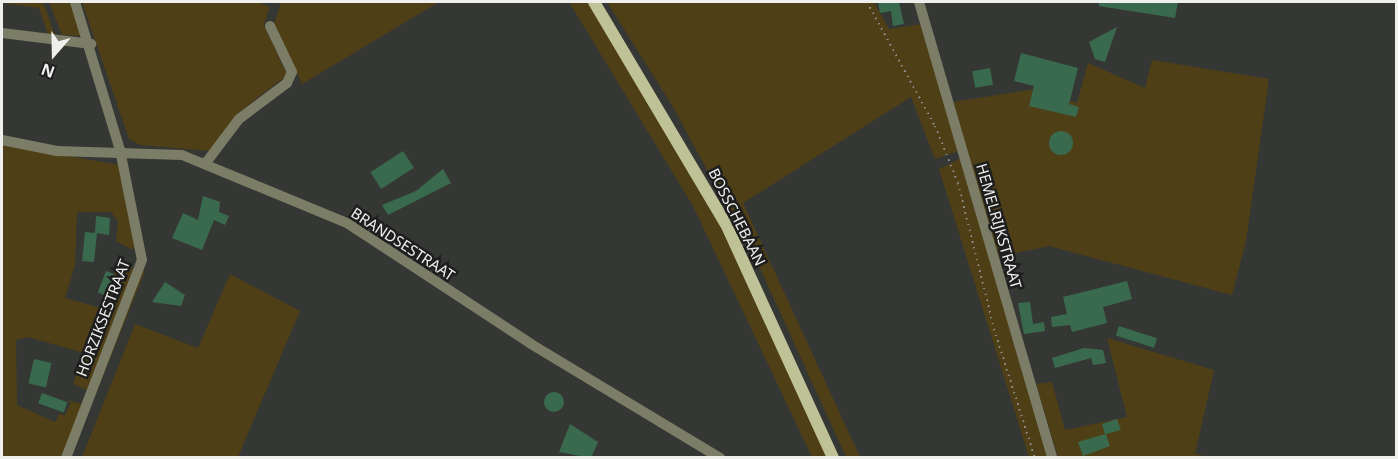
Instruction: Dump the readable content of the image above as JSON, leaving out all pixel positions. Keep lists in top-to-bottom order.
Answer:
{
  "streets": {
    "main road": ["BOSSCHEBAAN"],
    "street": ["HEMELRIJKSTRAAT", "BRANDSESTRAAT", "HORZIKSESTRAAT"]
  },
  "crossings": [
    ["BRANDSESTRAAT", "HORZIKSESTRAAT"]
  ],
  "north": "bottom"
}
